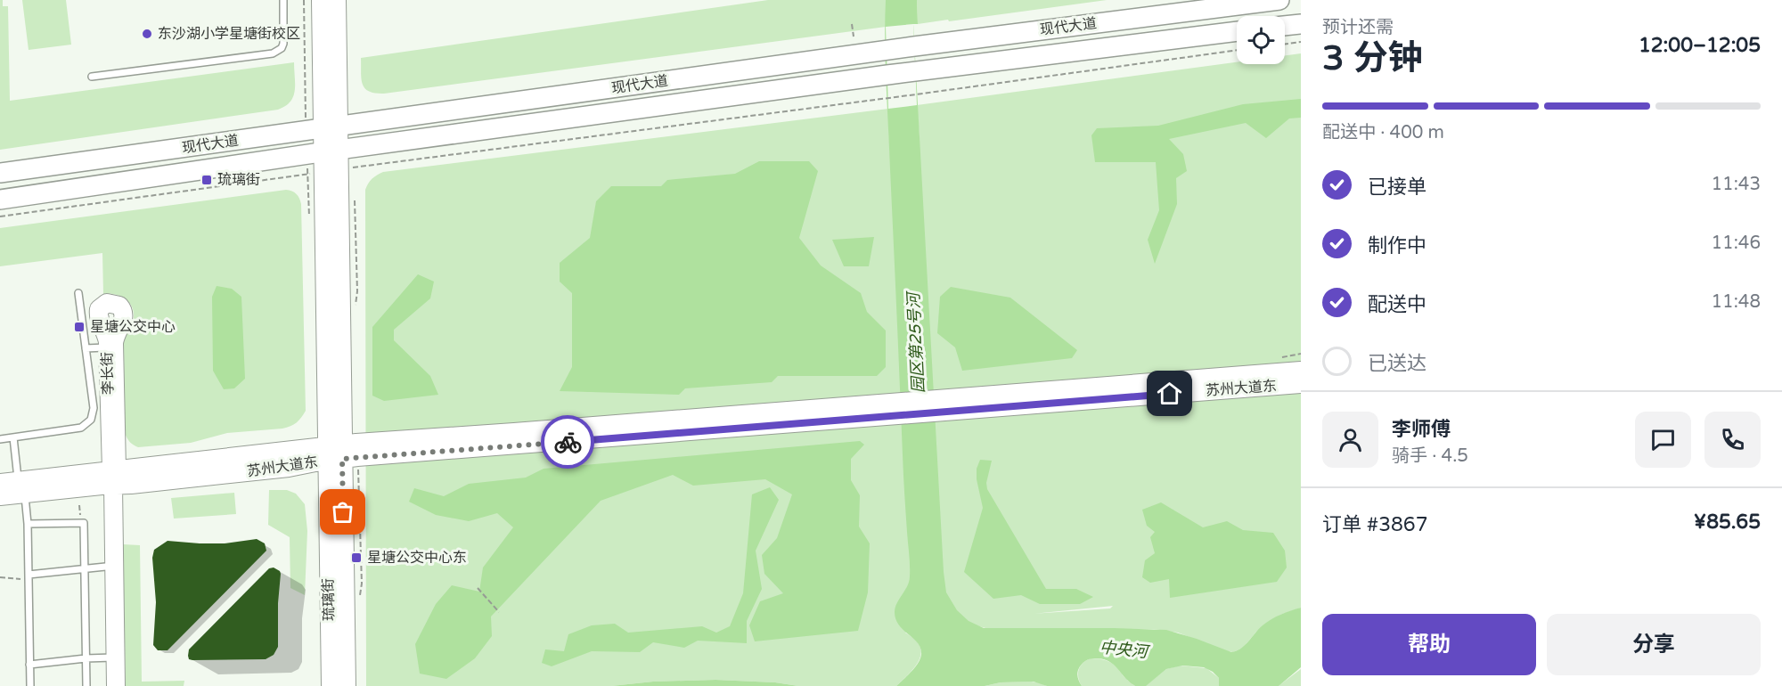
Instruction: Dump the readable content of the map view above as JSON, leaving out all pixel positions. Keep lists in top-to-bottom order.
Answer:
{
  "streets": {
    "main road": [
      "现代大道",
      "李长街",
      "苏州大道东",
      "琉璃街"
    ]
  },
  "crossings": [
    ["现代大道", "琉璃街"],
    ["李长街", "苏州大道东"],
    ["苏州大道东", "琉璃街"]
  ],
  "water": ["园区第25号河", "中央河"],
  "places": {
    "other": ["东沙湖小学星塘街校区"],
    "transit": ["琉璃街", "星塘公交中心", "星塘公交中心东"]
  },
  "page": {
    "heading": ["3 分钟", "预计还需", "12:00–12:05"],
    "panel": [
      "李师傅",
      "骑手 · 4.5",
      "订单 #3867",
      "¥85.65"
    ],
    "bar": "配送中 · 400 m",
    "list": [
      ["已接单", "11:43"],
      ["制作中", "11:46"],
      ["配送中", "11:48"],
      "已送达"
    ],
    "buttons": ["帮助", "分享"]
  }
}
